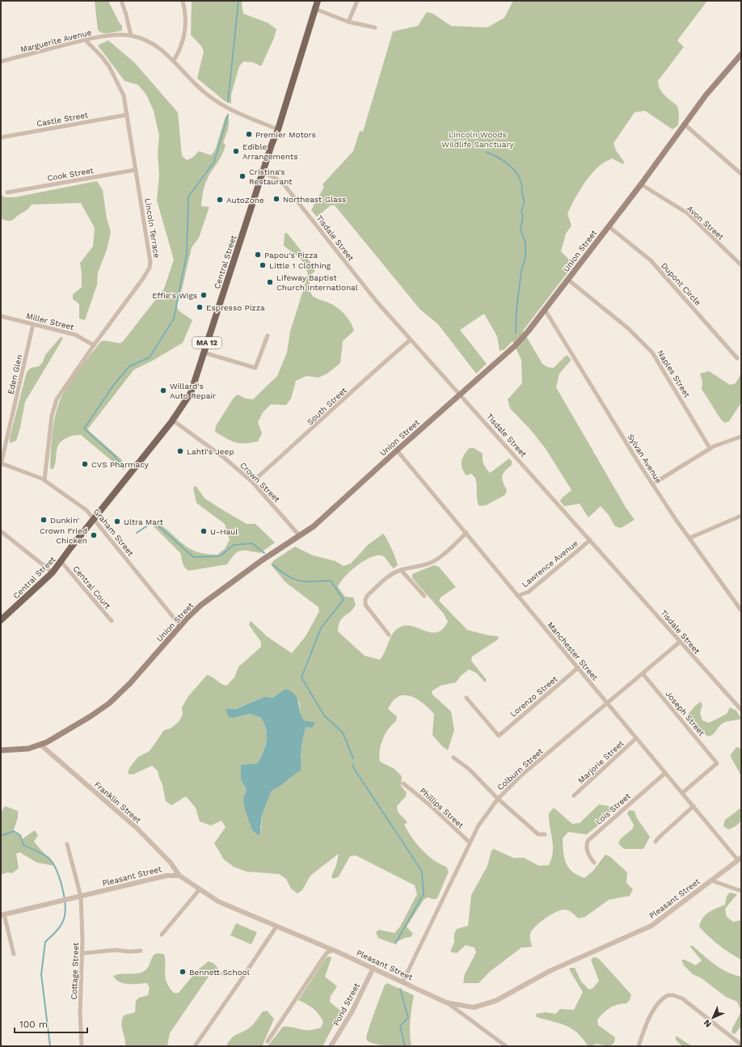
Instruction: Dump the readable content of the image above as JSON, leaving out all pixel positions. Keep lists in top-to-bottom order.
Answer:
{
  "streets": {
    "main road": ["Union Street", "Central Street", "MA 12"],
    "street": [
      "Marguerite Avenue",
      "Castle Street",
      "Cook Street",
      "Avon Street",
      "Lincoln Terrace",
      "Tisdale Street",
      "Dupont Circle",
      "Miller Street",
      "Naples Street",
      "Eden Glen",
      "South Street",
      "Sylvan Avenue",
      "Crown Street",
      "Graham Street",
      "Lawrence Avenue",
      "Central Court",
      "Manchester Street",
      "Lorenzo Street",
      "Joseph Street",
      "Marjorie Street",
      "Colburn Street",
      "Franklin Street",
      "Phillips Street",
      "Lois Street",
      "Pleasant Street",
      "Cottage Street",
      "Pond Street"
    ]
  },
  "crossings": [
    ["Marguerite Avenue", "Lincoln Terrace"],
    ["Marguerite Avenue", "Central Street"],
    ["Castle Street", "Lincoln Terrace"],
    ["Cook Street", "Lincoln Terrace"],
    ["Avon Street", "Union Street"],
    ["Lincoln Terrace", "Miller Street"],
    ["Lincoln Terrace", "Graham Street"],
    ["Tisdale Street", "Union Street"],
    ["Tisdale Street", "Central Street"],
    ["Tisdale Street", "South Street"],
    ["Tisdale Street", "Lawrence Avenue"],
    ["Tisdale Street", "Colburn Street"],
    ["Union Street", "Dupont Circle"],
    ["Union Street", "Naples Street"],
    ["Union Street", "Sylvan Avenue"],
    ["Union Street", "Crown Street"],
    ["Union Street", "Graham Street"],
    ["Union Street", "Manchester Street"],
    ["Union Street", "Franklin Street"],
    ["Central Street", "Crown Street"],
    ["Central Street", "Graham Street"],
    ["Central Street", "Central Court"],
    ["Miller Street", "Eden Glen"],
    ["Eden Glen", "Graham Street"],
    ["South Street", "Crown Street"],
    ["Lawrence Avenue", "Manchester Street"],
    ["Manchester Street", "Lorenzo Street"],
    ["Manchester Street", "Joseph Street"],
    ["Manchester Street", "Marjorie Street"],
    ["Manchester Street", "Colburn Street"],
    ["Manchester Street", "Lois Street"],
    ["Manchester Street", "Pleasant Street"],
    ["Joseph Street", "Colburn Street"],
    ["Colburn Street", "Phillips Street"],
    ["Colburn Street", "Pleasant Street"],
    ["Franklin Street", "Pleasant Street"],
    ["Pleasant Street", "Cottage Street"],
    ["Pleasant Street", "Pond Street"]
  ],
  "parks": ["Lincoln Woods Wildlife Sanctuary"],
  "places": [
    "Premier Motors",
    "Edible Arrangements",
    "Cristina's Restaurant",
    "Northeast Glass",
    "AutoZone",
    "Papou's Pizza",
    "Little 1 Clothing",
    "Lifeway Baptist Church International",
    "Effie's Wigs",
    "Espresso Pizza",
    "Willard's Auto Repair",
    "Lahti's Jeep",
    "CVS Pharmacy",
    "Dunkin'",
    "Ultra Mart",
    "U-Haul",
    "Crown Fried Chicken",
    "Bennett School"
  ],
  "scale_bar": "100 m",
  "north": "bottom left"
}
